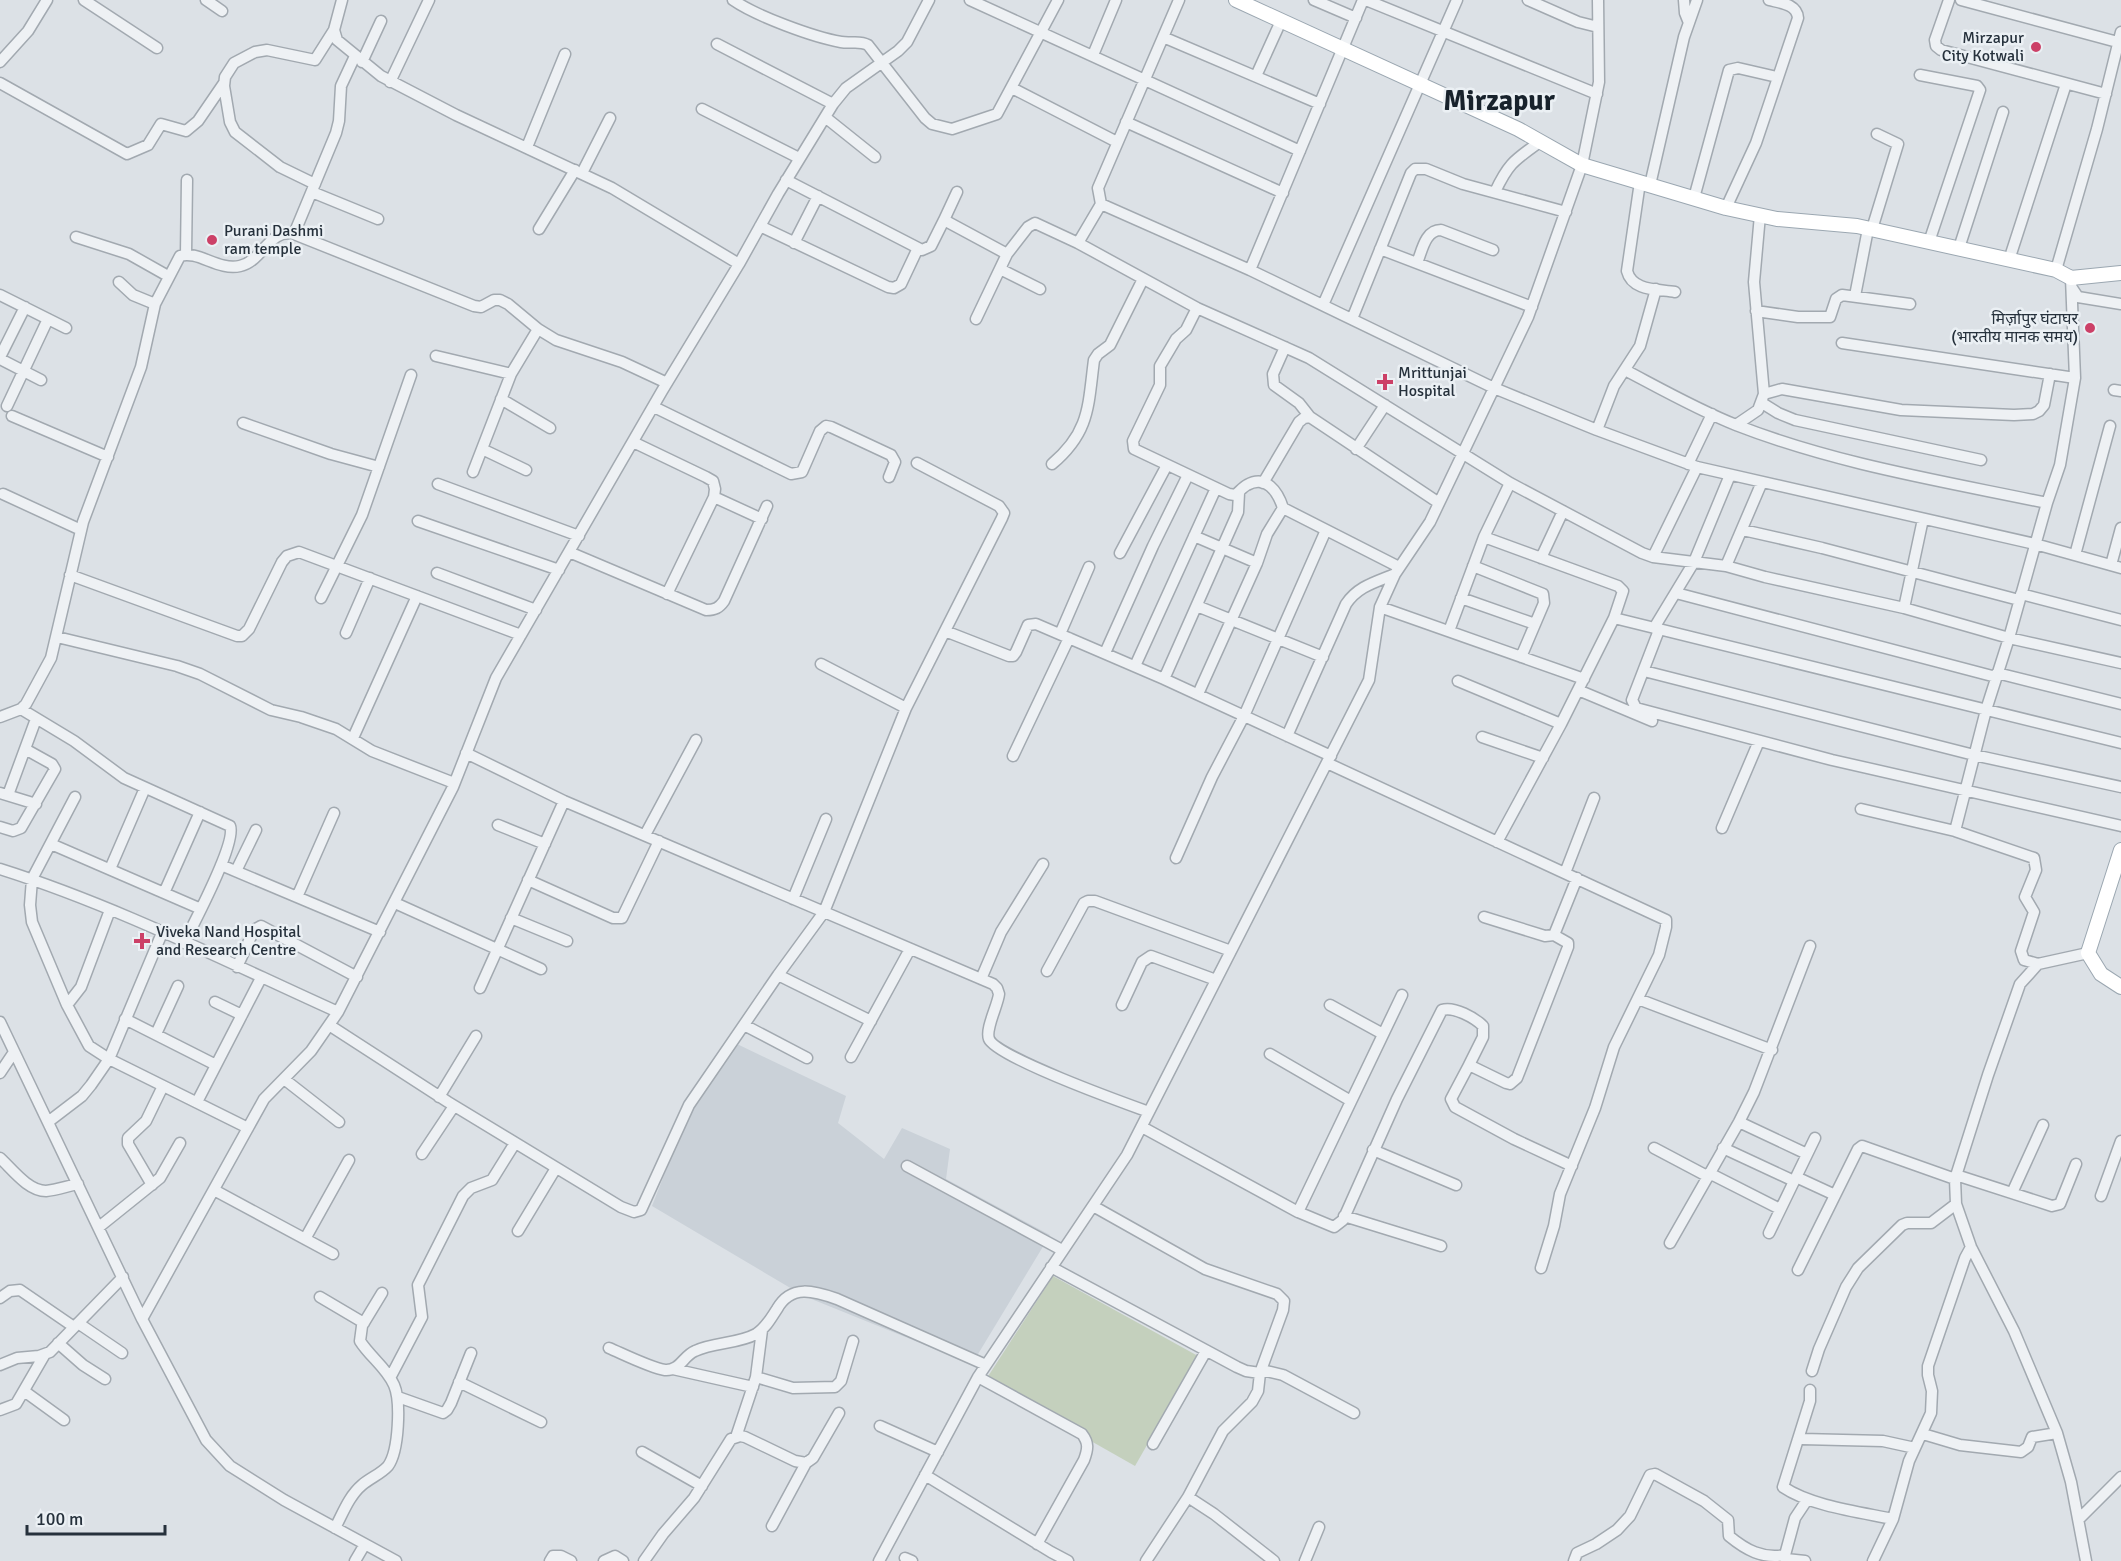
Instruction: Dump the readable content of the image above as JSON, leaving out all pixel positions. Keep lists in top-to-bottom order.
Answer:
{
  "districts": ["Mirzapur"],
  "places": {
    "other": ["Mirzapur City Kotwali", "Purani Dashmi ram temple", "मिर्ज़ापुर घंटाघर (भारतीय मानक समय)"],
    "health": ["Mrittunjai Hospital", "Viveka Nand Hospital and Research Centre"]
  },
  "scale_bar": "100 m"
}
